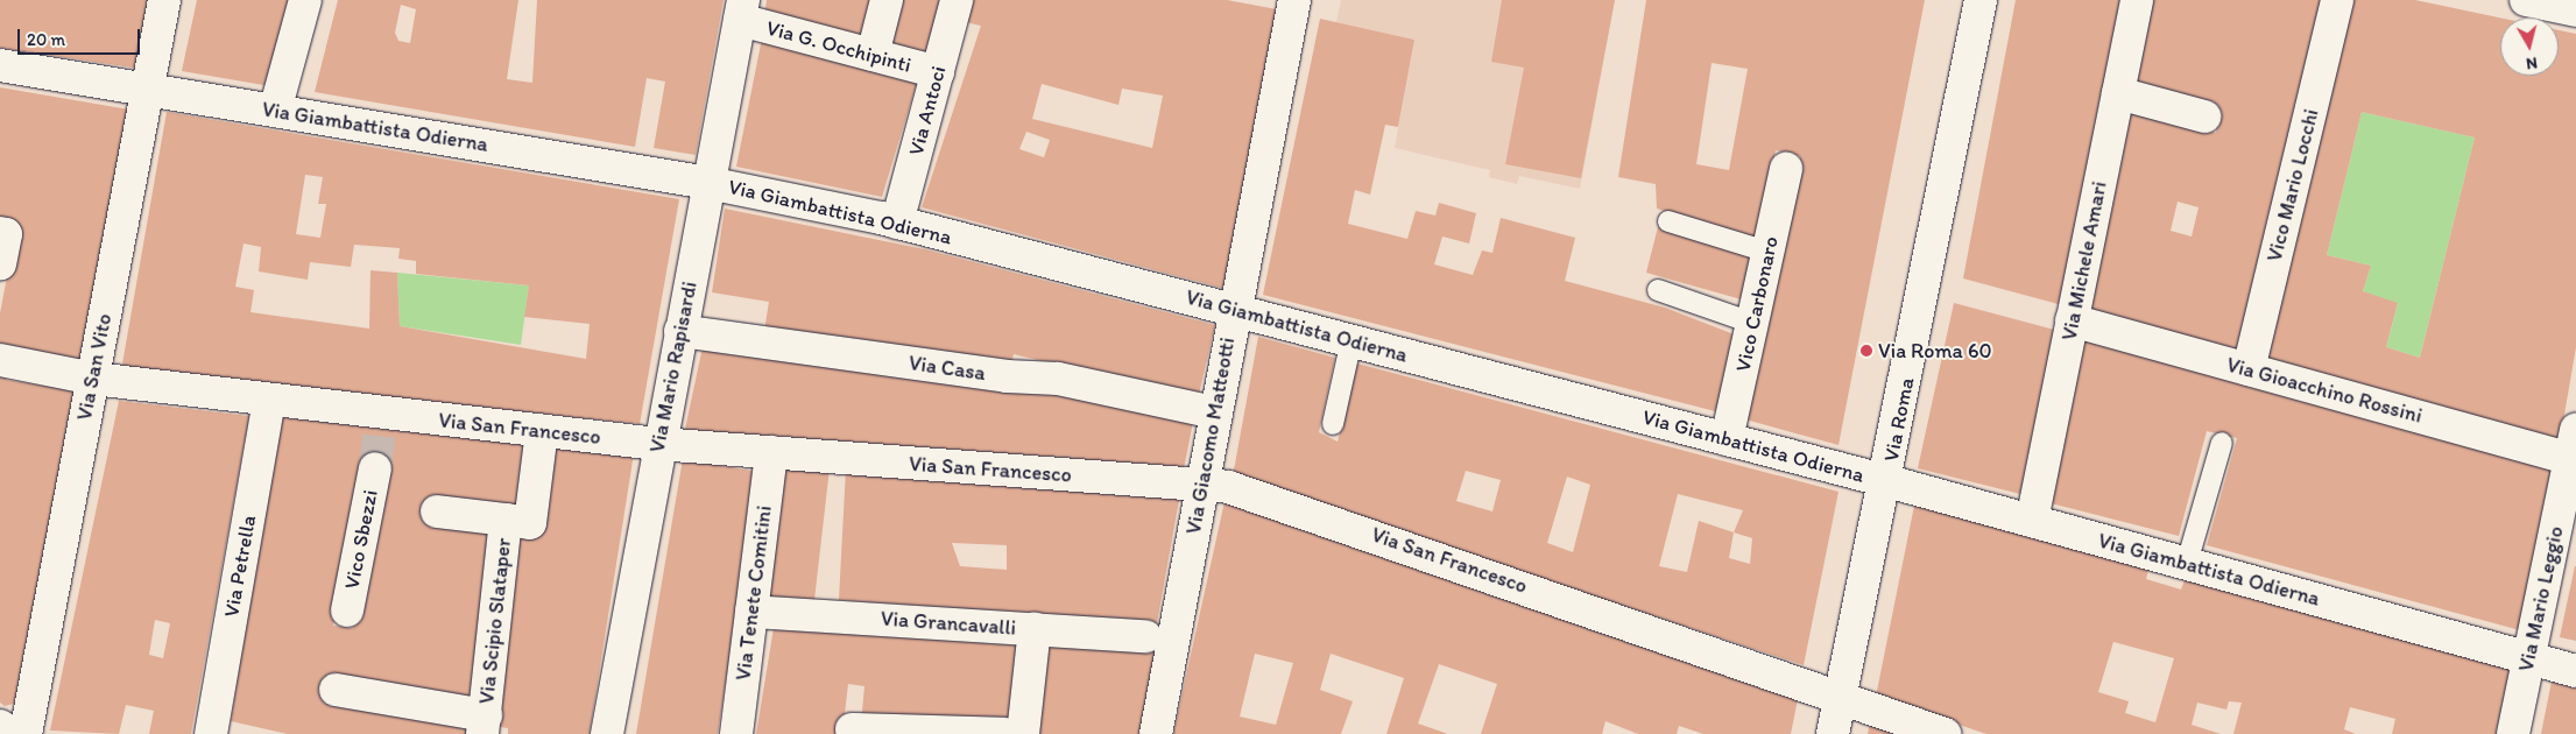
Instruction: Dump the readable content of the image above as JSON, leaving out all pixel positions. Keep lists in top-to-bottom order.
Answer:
{
  "streets": {
    "street": [
      "Via G. Occhipinti",
      "Via Antoci",
      "Via Giambattista Odierna",
      "Vico Mario Locchi",
      "Via Michele Amari",
      "Vico Carbonaro",
      "Via San Vito",
      "Via Mario Rapisardi",
      "Via Casa",
      "Via Gioacchino Rossini",
      "Via Roma",
      "Via San Francesco",
      "Via Giacomo Matteotti",
      "Vico Sbezzi",
      "Via Petrella",
      "Via Tenete Comitini",
      "Via Mario Leggio",
      "Via Scipio Slataper",
      "Via Grancavalli"
    ]
  },
  "crossings": [
    ["Via G. Occhipinti", "Via Antoci"],
    ["Via G. Occhipinti", "Via Mario Rapisardi"],
    ["Via Antoci", "Via Giambattista Odierna"],
    ["Via Giambattista Odierna", "Via Michele Amari"],
    ["Via Giambattista Odierna", "Vico Carbonaro"],
    ["Via Giambattista Odierna", "Via San Vito"],
    ["Via Giambattista Odierna", "Via Mario Rapisardi"],
    ["Via Giambattista Odierna", "Via Roma"],
    ["Via Giambattista Odierna", "Via Giacomo Matteotti"],
    ["Via Giambattista Odierna", "Via Mario Leggio"],
    ["Vico Mario Locchi", "Via Gioacchino Rossini"],
    ["Via Michele Amari", "Via Gioacchino Rossini"],
    ["Via San Vito", "Via San Francesco"],
    ["Via Mario Rapisardi", "Via Casa"],
    ["Via Mario Rapisardi", "Via San Francesco"],
    ["Via Casa", "Via Giacomo Matteotti"],
    ["Via Gioacchino Rossini", "Via Mario Leggio"],
    ["Via Roma", "Via San Francesco"],
    ["Via San Francesco", "Via Giacomo Matteotti"],
    ["Via San Francesco", "Via Petrella"],
    ["Via San Francesco", "Via Tenete Comitini"],
    ["Via San Francesco", "Via Scipio Slataper"],
    ["Via Tenete Comitini", "Via Grancavalli"]
  ],
  "places": ["Via Roma 60"],
  "scale_bar": "20 m",
  "north": "bottom"
}
